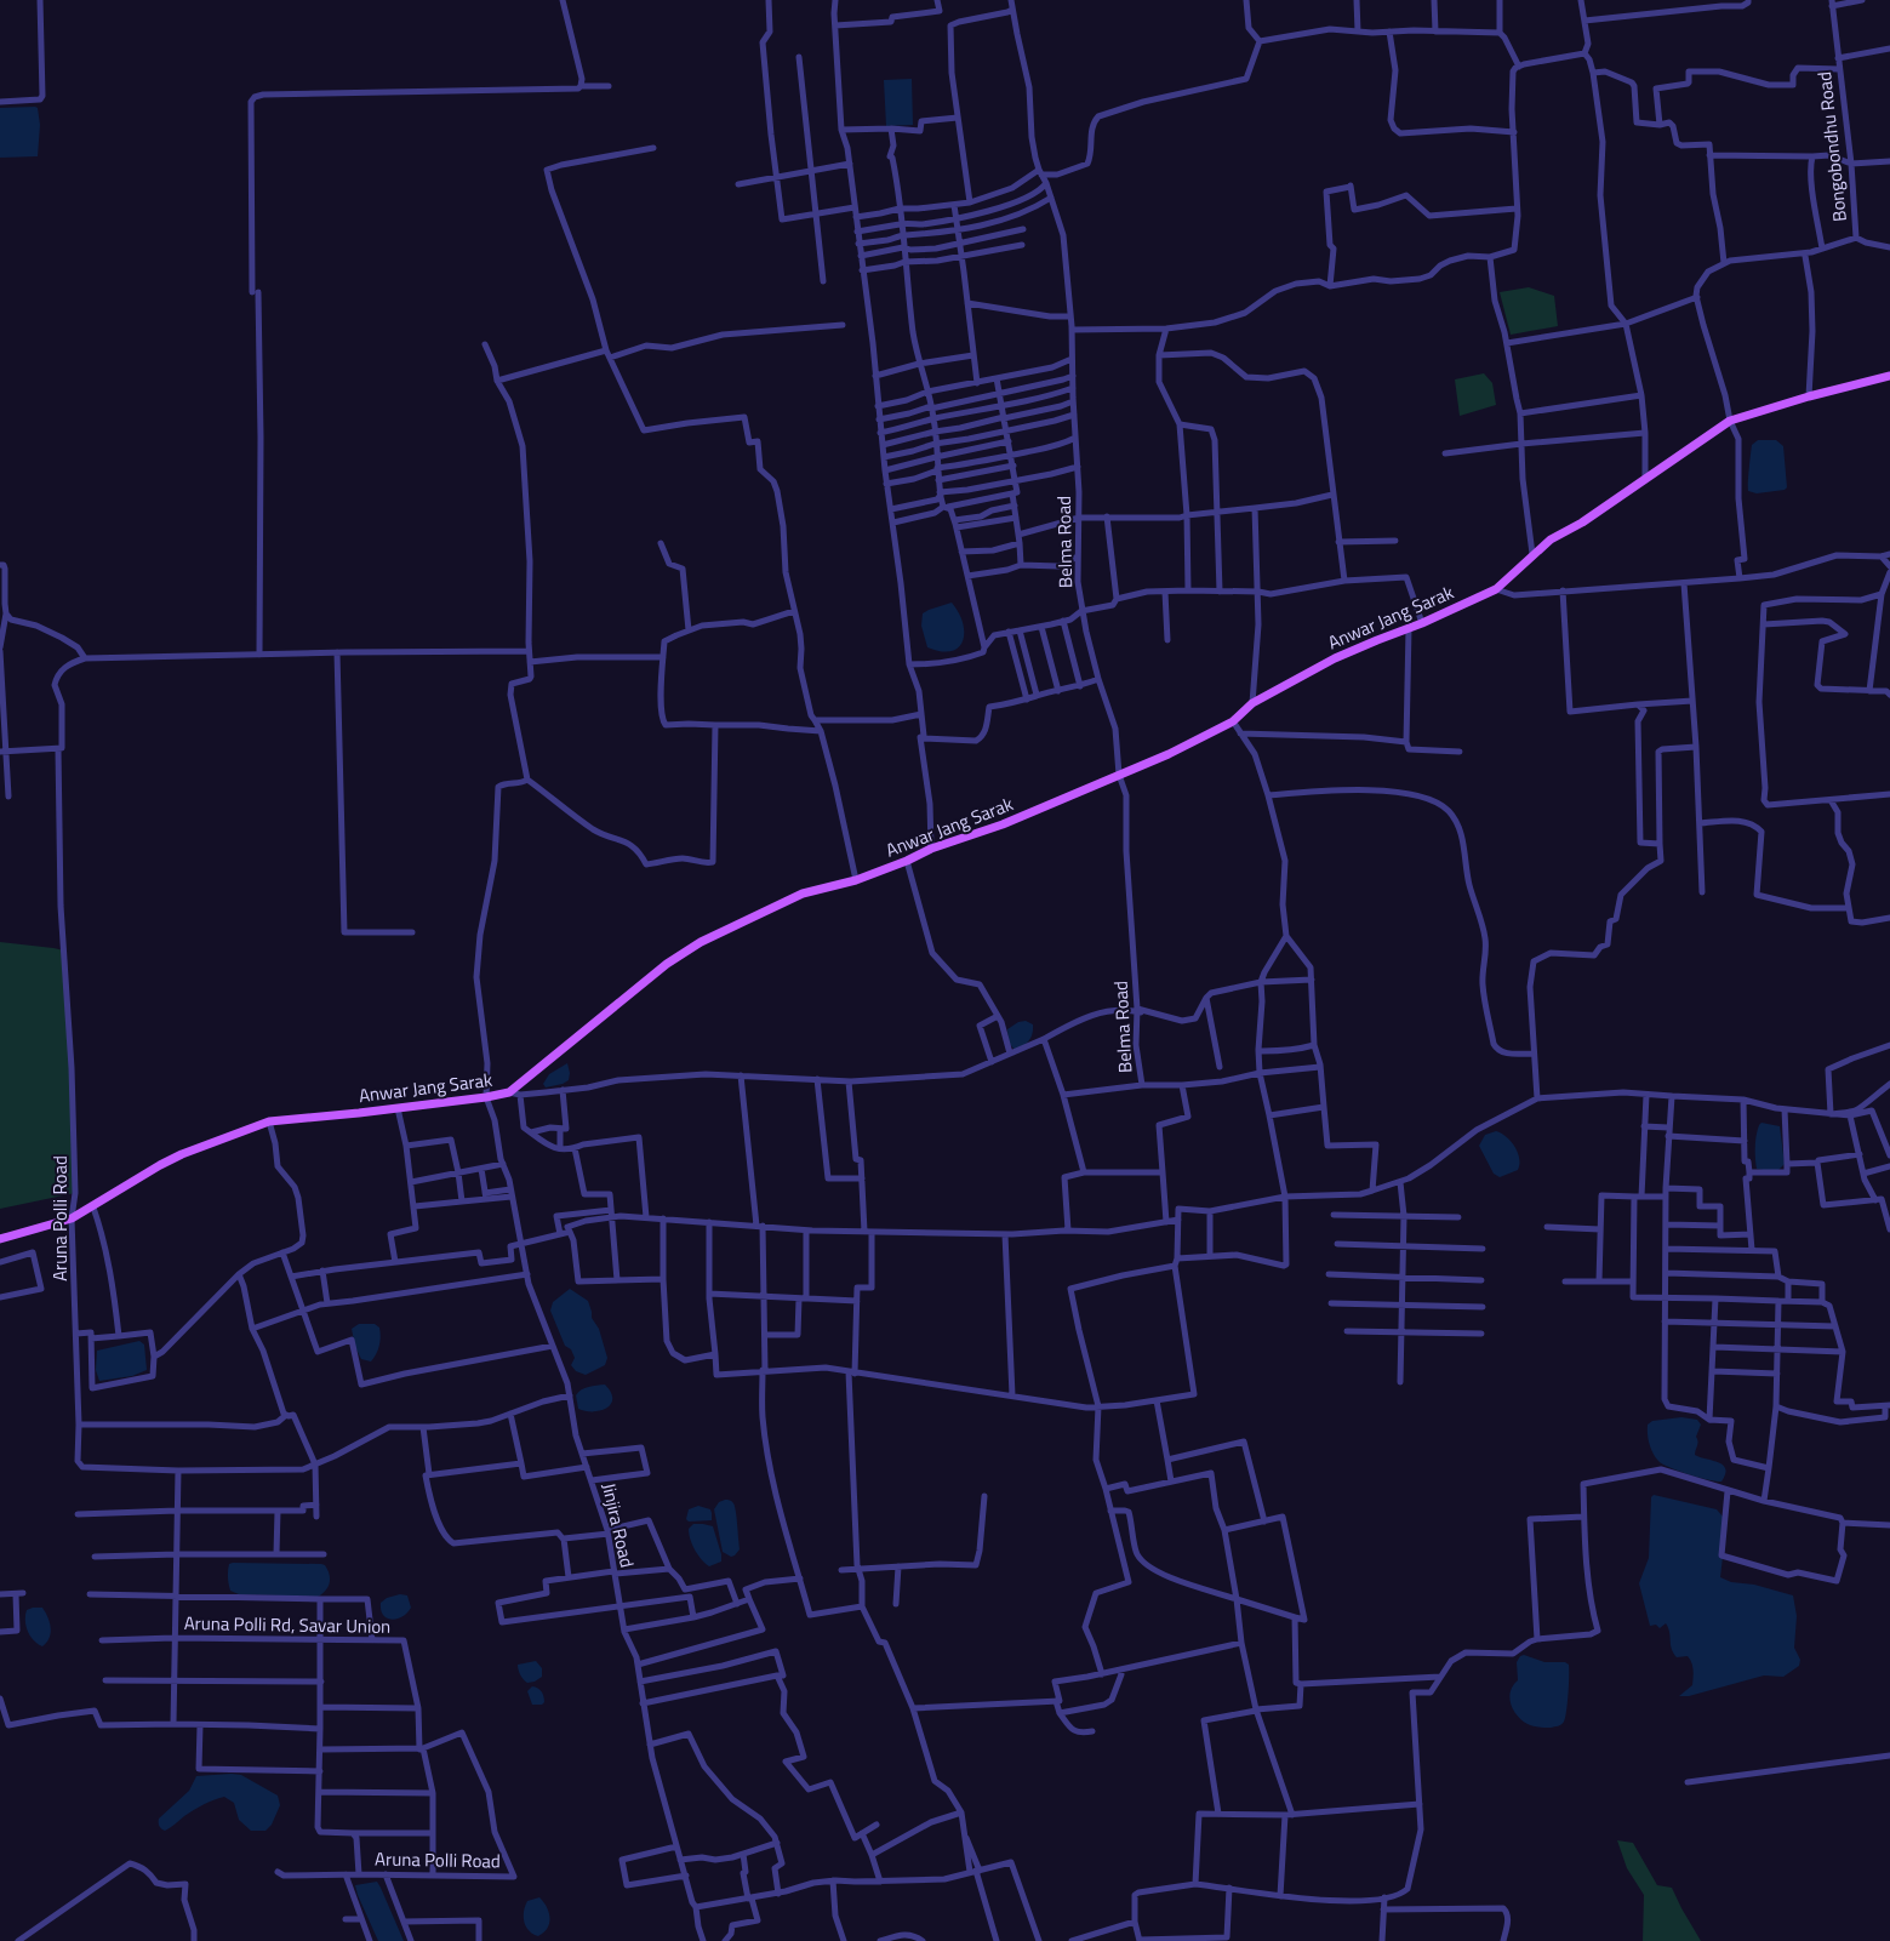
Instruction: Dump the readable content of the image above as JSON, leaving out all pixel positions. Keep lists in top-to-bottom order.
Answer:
{
  "streets": {
    "main road": ["Anwar Jang Sarak"],
    "street": [
      "Bongobondhu Road",
      "Belma Road",
      "Aruna Polli Road",
      "Jinjira Road",
      "Aruna Polli Rd, Savar Union"
    ]
  },
  "crossings": [
    ["Belma Road", "Anwar Jang Sarak"],
    ["Anwar Jang Sarak", "Aruna Polli Road"],
    ["Anwar Jang Sarak", "Jinjira Road"],
    ["Aruna Polli Road", "Aruna Polli Rd, Savar Union"]
  ]
}
